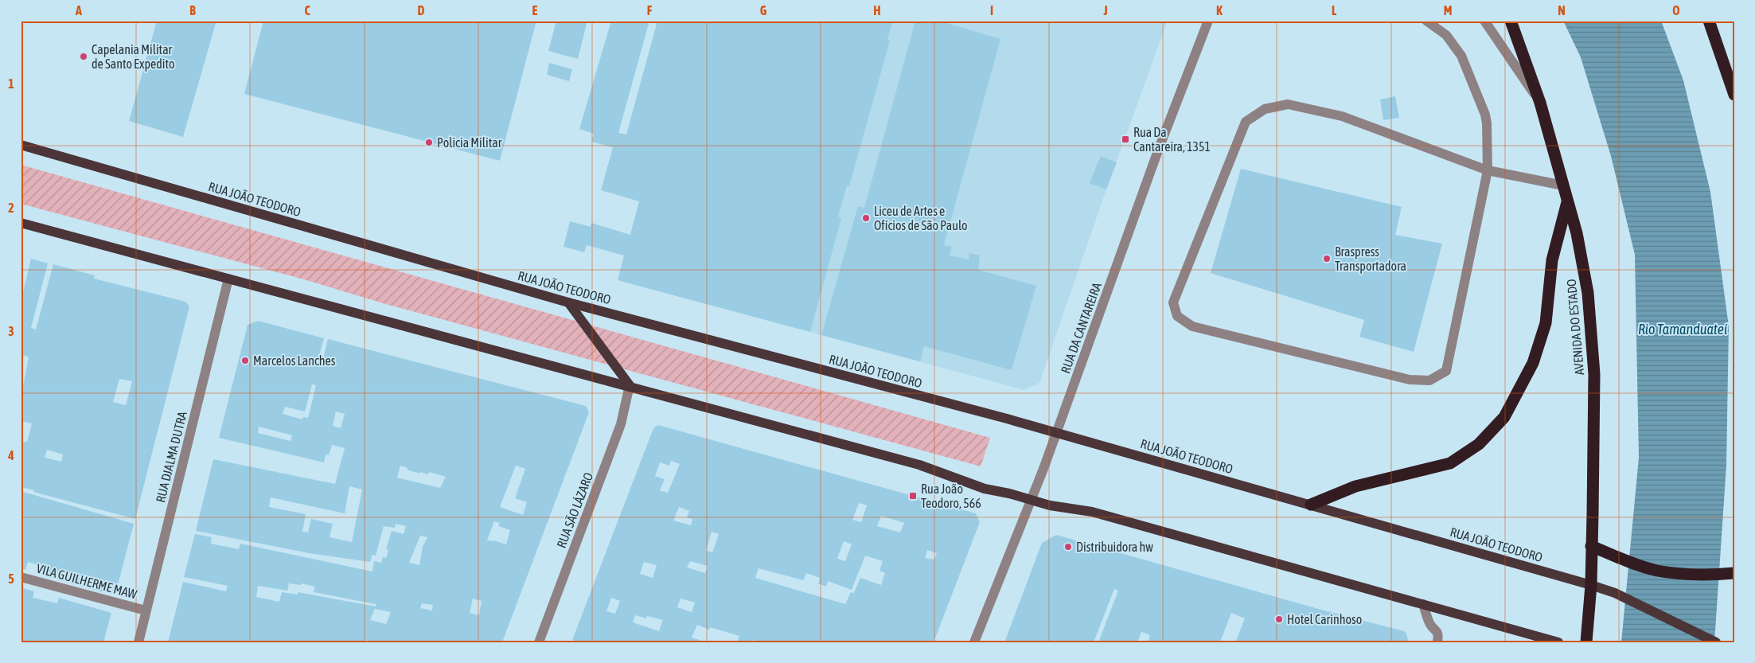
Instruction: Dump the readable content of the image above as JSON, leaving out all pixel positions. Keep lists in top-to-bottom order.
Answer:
{
  "streets": {
    "highway": ["AVENIDA DO ESTADO"],
    "main road": ["RUA JOÃO TEODORO"],
    "street": [
      "RUA DA CANTAREIRA",
      "RUA DJALMA DUTRA",
      "RUA SÃO LÁZARO",
      "VILA GUILHERME MAW"
    ]
  },
  "crossings": [
    ["RUA JOÃO TEODORO", "AVENIDA DO ESTADO"],
    ["RUA JOÃO TEODORO", "RUA DA CANTAREIRA"],
    ["RUA DJALMA DUTRA", "VILA GUILHERME MAW"]
  ],
  "water": ["Rio Tamanduateí"],
  "places": {
    "other": [
      "Capelania Militar de Santo Expedito",
      "Policia Militar",
      "Liceu de Artes e Ofícios de São Paulo",
      "Braspress Transportadora",
      "Marcelos Lanches",
      "Distribuidora hw",
      "Hotel Carinhoso"
    ],
    "transit": ["Rua Da Cantareira, 1351", "Rua João Teodoro, 566"]
  },
  "grid": {
    "columns": [
      "A",
      "B",
      "C",
      "D",
      "E",
      "F",
      "G",
      "H",
      "I",
      "J",
      "K",
      "L",
      "M",
      "N",
      "O"
    ],
    "rows": [
      "1",
      "2",
      "3",
      "4",
      "5"
    ]
  }
}
